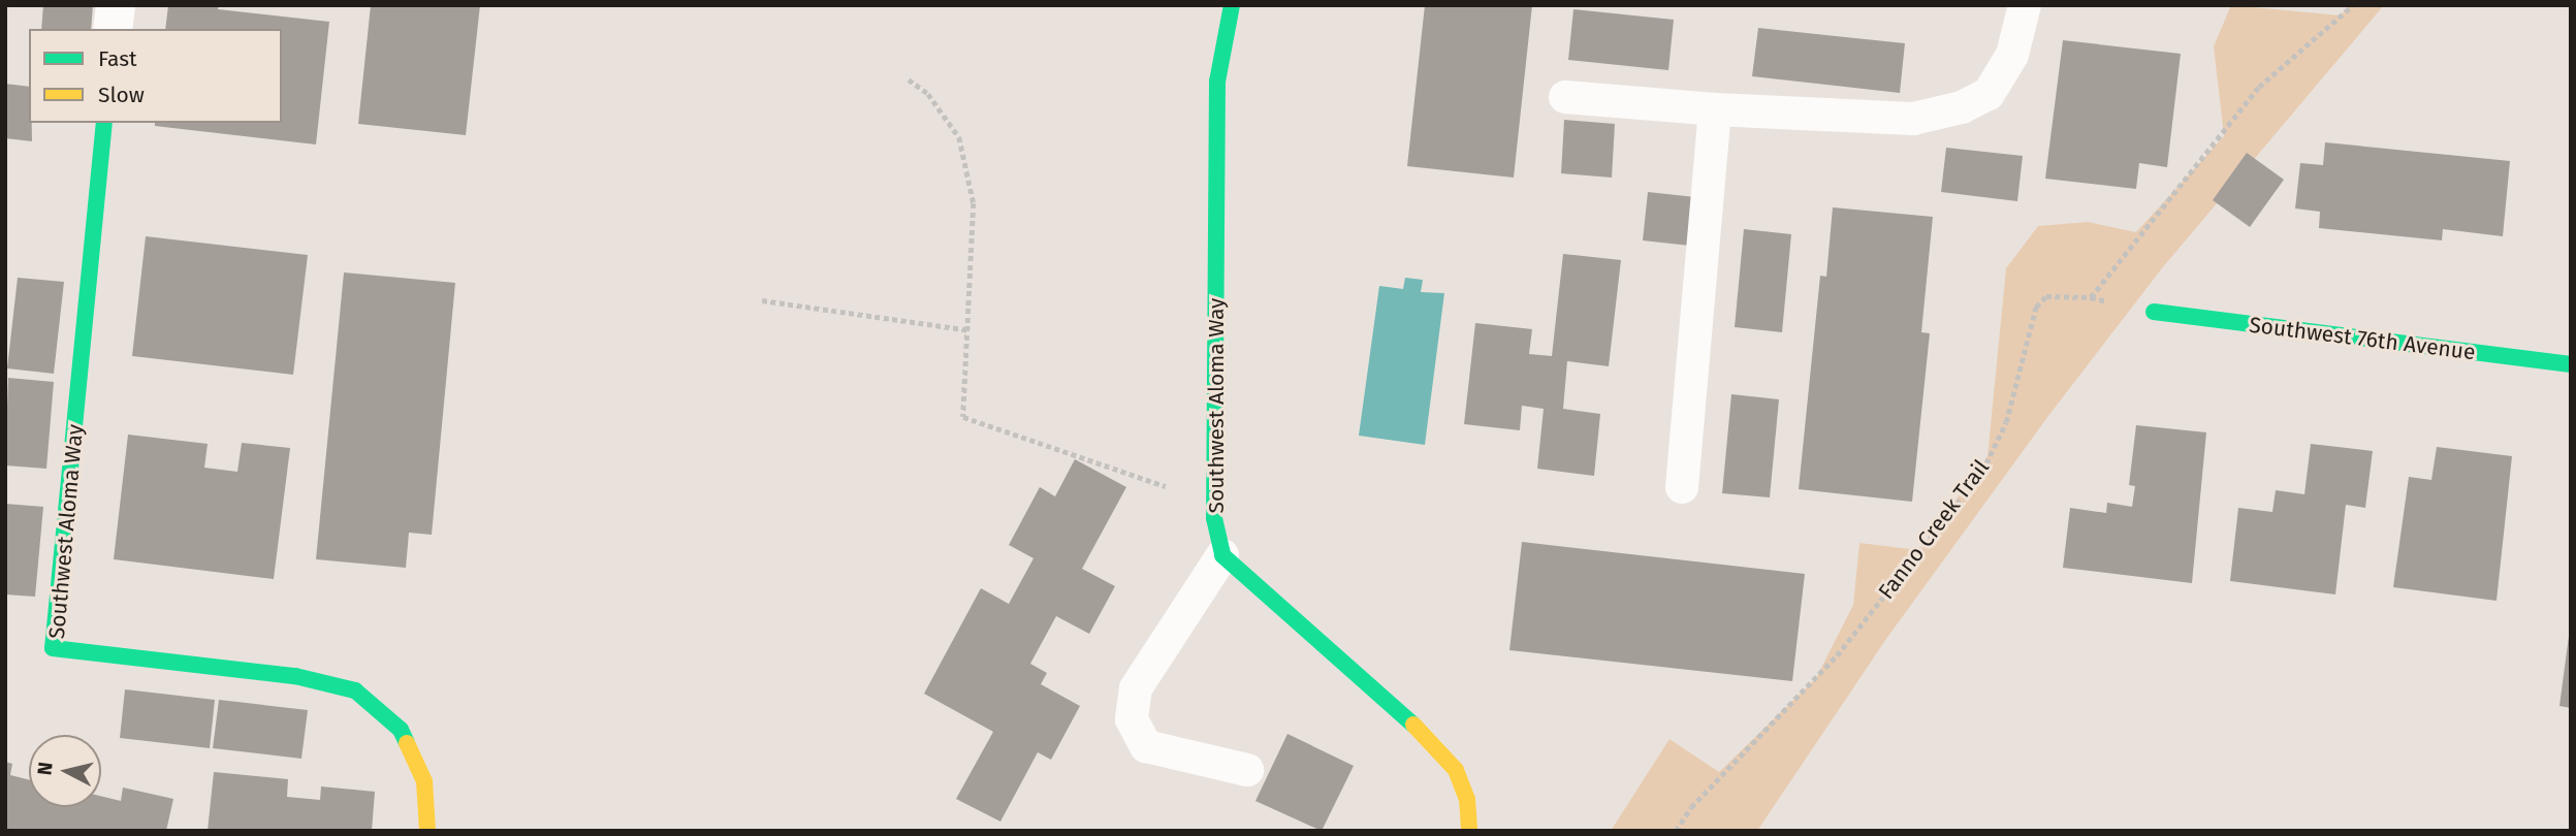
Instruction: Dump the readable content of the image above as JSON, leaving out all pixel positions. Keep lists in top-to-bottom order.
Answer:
{
  "streets": {
    "street": ["Southwest 76th Avenue", "Southwest Aloma Way"],
    "path": ["Fanno Creek Trail"]
  },
  "legend": ["Fast", "Slow"],
  "north": "left"
}
